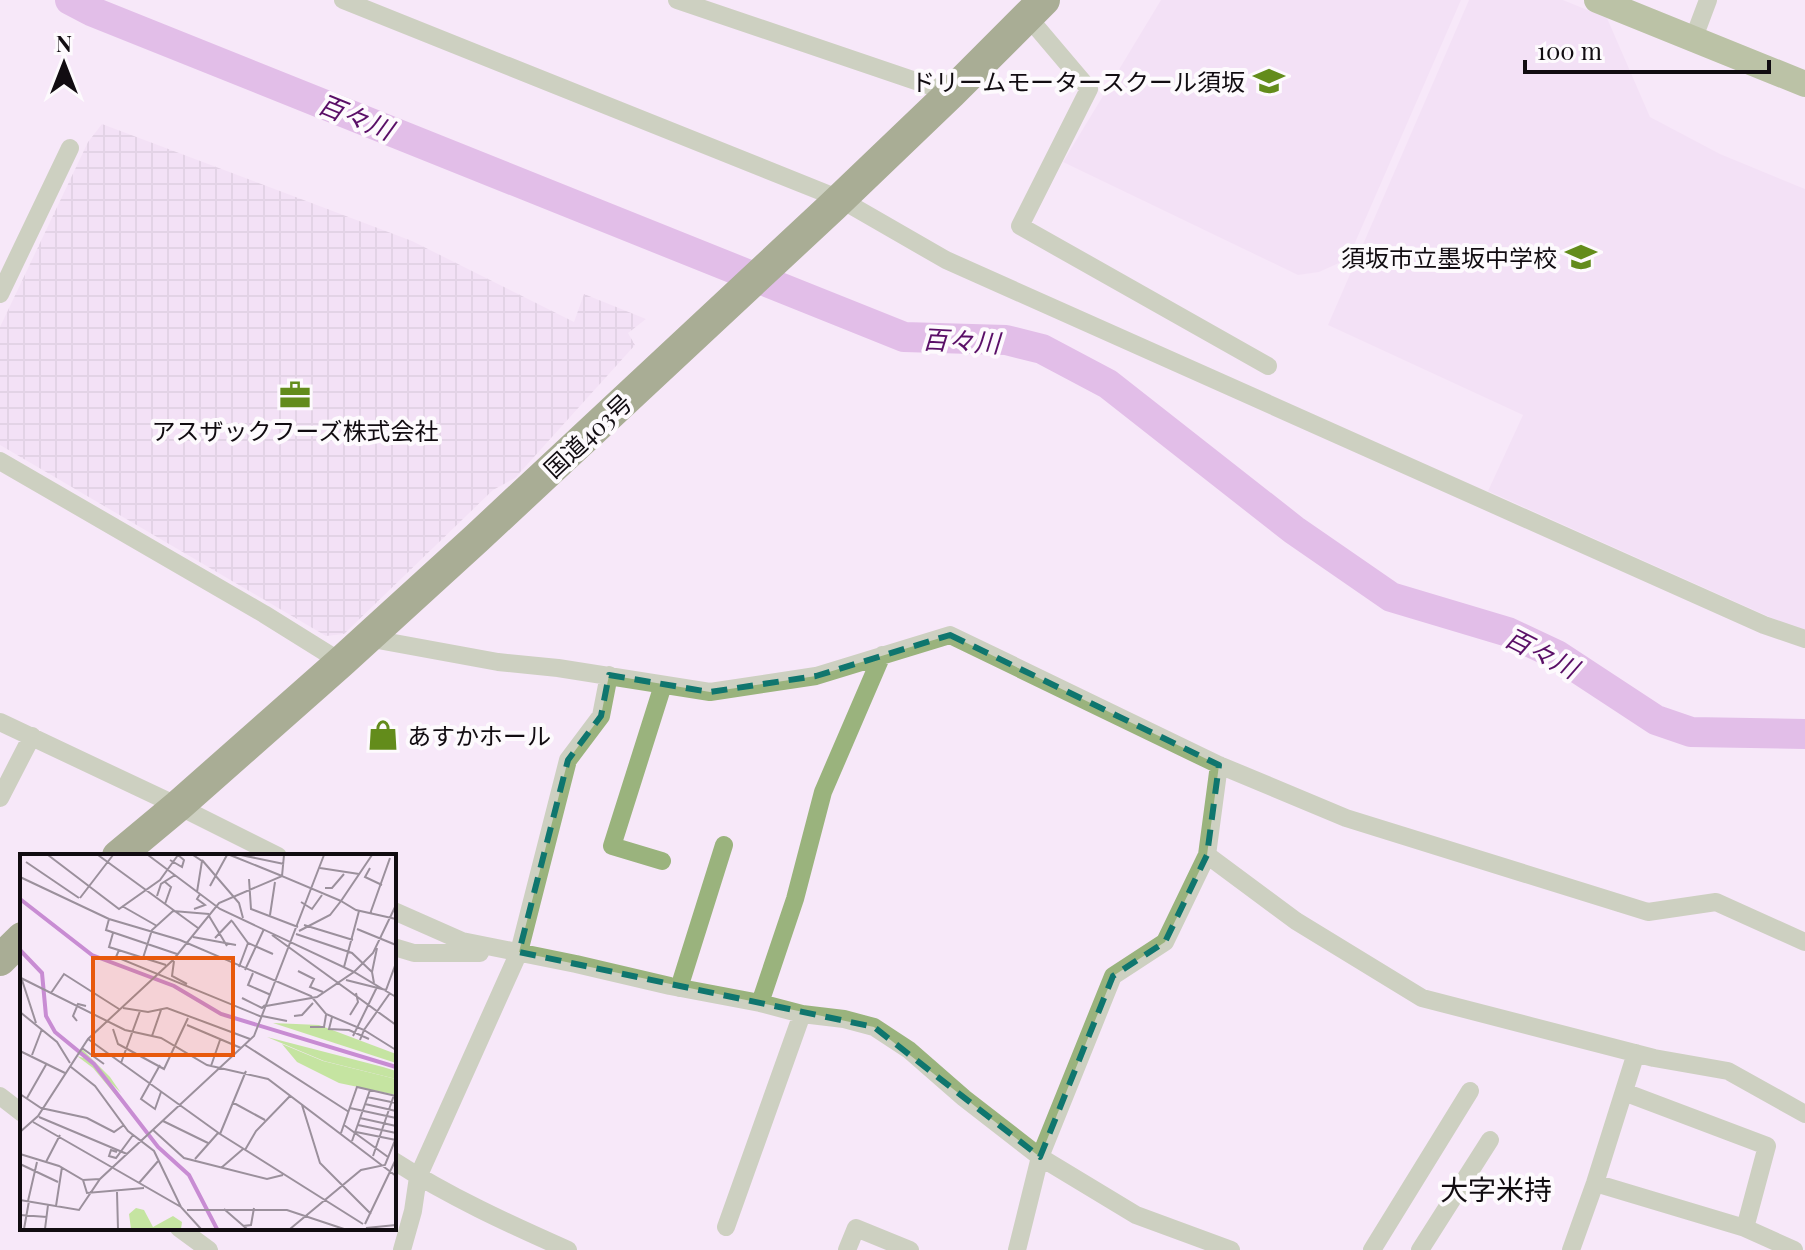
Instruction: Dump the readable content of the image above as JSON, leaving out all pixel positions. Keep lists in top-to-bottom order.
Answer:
{
  "streets": {
    "highway": ["国道403号"]
  },
  "districts": ["大字米持"],
  "water": ["百々川"],
  "places": {
    "school or university": ["ドリームモータースクール須坂", "須坂市立墨坂中学校"],
    "office": ["アスザックフーズ株式会社"],
    "shop": ["あすかホール"]
  },
  "scale_bar": "100 m",
  "north": "top"
}
